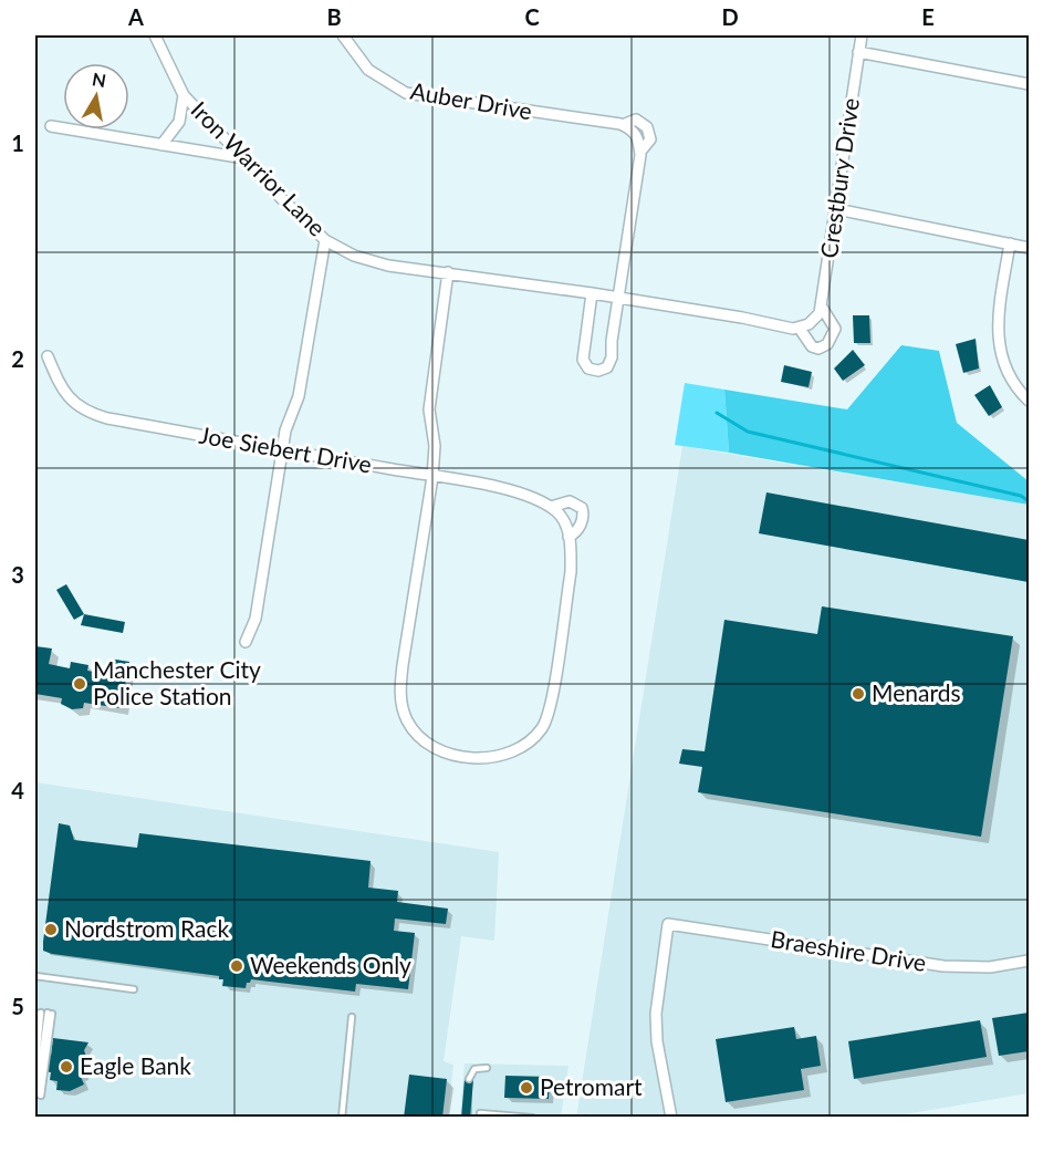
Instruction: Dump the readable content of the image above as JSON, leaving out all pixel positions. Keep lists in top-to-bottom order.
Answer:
{
  "streets": {
    "street": [
      "Auber Drive",
      "Iron Warrior Lane",
      "Crestbury Drive",
      "Joe Siebert Drive",
      "Braeshire Drive"
    ]
  },
  "crossings": [
    ["Auber Drive", "Iron Warrior Lane"],
    ["Iron Warrior Lane", "Crestbury Drive"]
  ],
  "places": [
    "Manchester City Police Station",
    "Menards",
    "Nordstrom Rack",
    "Weekends Only",
    "Eagle Bank",
    "Petromart"
  ],
  "north": "top",
  "grid": {
    "columns": [
      "A",
      "B",
      "C",
      "D",
      "E"
    ],
    "rows": [
      "1",
      "2",
      "3",
      "4",
      "5"
    ]
  }
}
